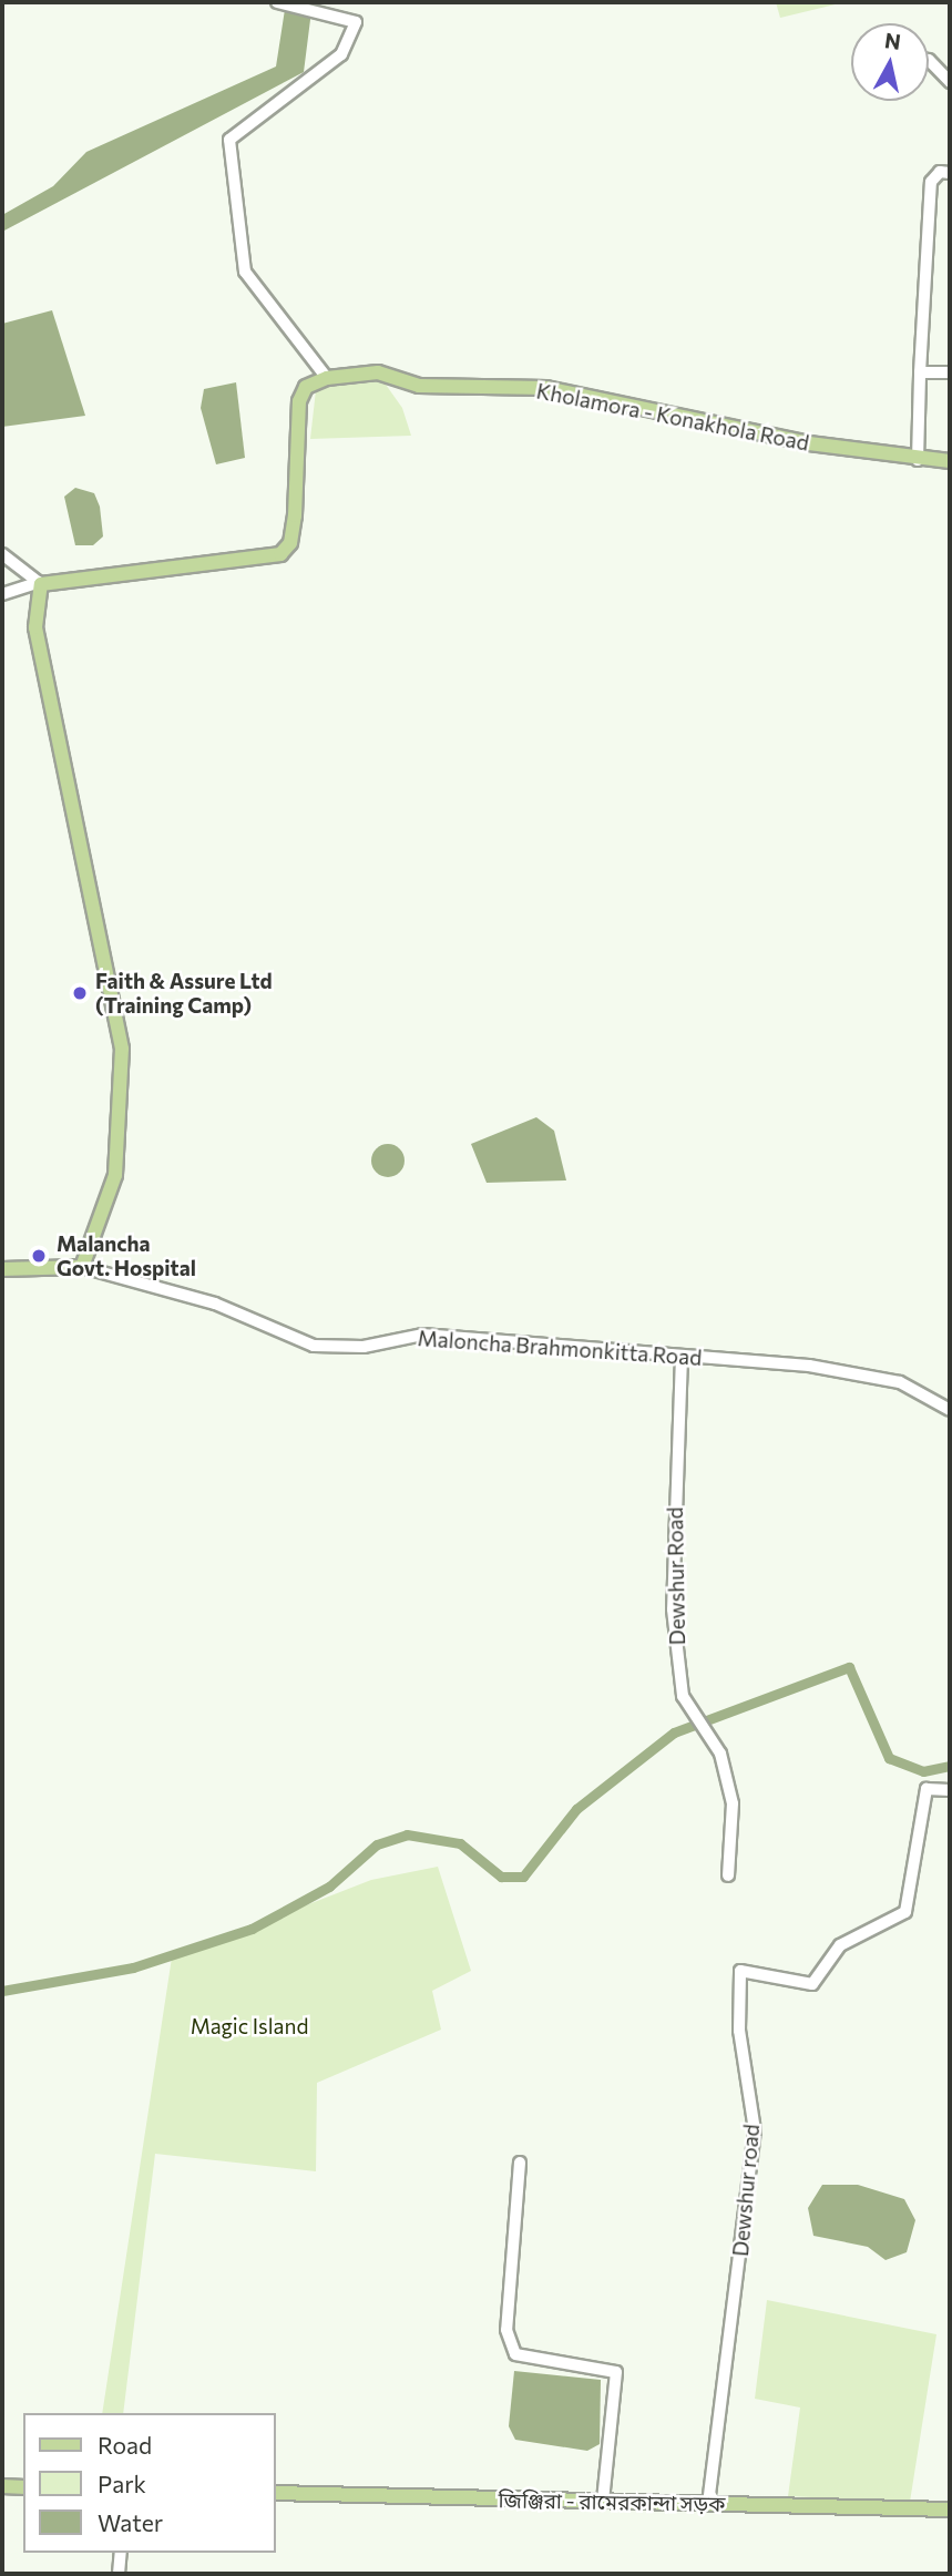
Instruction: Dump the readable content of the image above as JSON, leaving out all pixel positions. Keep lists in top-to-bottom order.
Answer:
{
  "streets": {
    "main road": ["Kholamora - Konakhola Road", "জিঞ্জিরা - রামেরকান্দা সড়ক"],
    "street": ["Maloncha Brahmonkitta Road", "Dewshur Road", "Dewshur road"]
  },
  "crossings": [
    ["Maloncha Brahmonkitta Road", "Dewshur Road"],
    ["Dewshur road", "জিঞ্জিরা - রামেরকান্দা সড়ক"]
  ],
  "parks": ["Magic Island"],
  "places": ["Faith & Assure Ltd (Training Camp)", "Malancha Govt. Hospital"],
  "legend": ["Road", "Park", "Water"],
  "north": "top"
}
